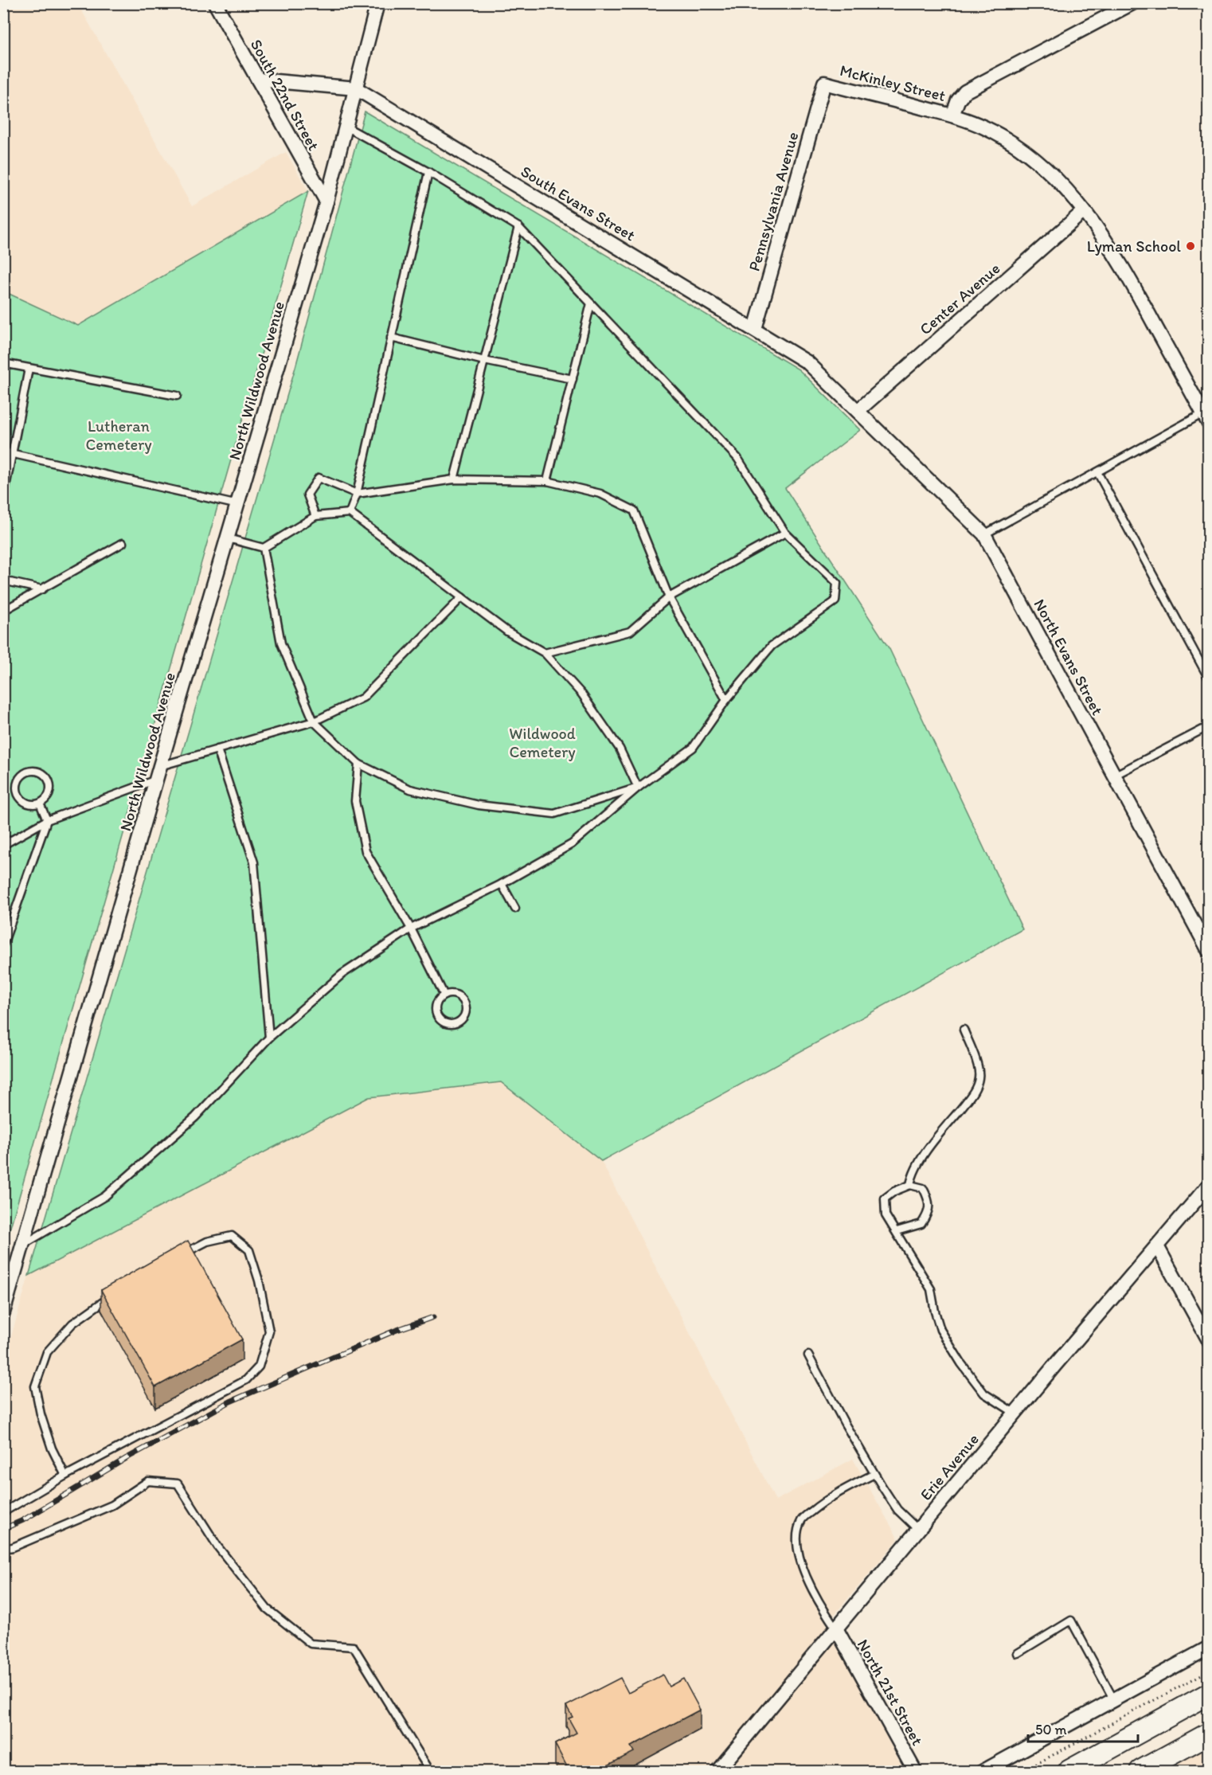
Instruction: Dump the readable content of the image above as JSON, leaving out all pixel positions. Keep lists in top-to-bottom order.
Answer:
{
  "streets": {
    "street": [
      "McKinley Street",
      "South 22nd Street",
      "Pennsylvania Avenue",
      "South Evans Street",
      "Center Avenue",
      "North Wildwood Avenue",
      "North Evans Street",
      "Erie Avenue",
      "North 21st Street"
    ]
  },
  "crossings": [
    ["McKinley Street", "Pennsylvania Avenue"],
    ["McKinley Street", "Center Avenue"],
    ["South 22nd Street", "South Evans Street"],
    ["South 22nd Street", "North Wildwood Avenue"],
    ["Pennsylvania Avenue", "South Evans Street"],
    ["South Evans Street", "Center Avenue"],
    ["South Evans Street", "North Wildwood Avenue"],
    ["South Evans Street", "North Evans Street"],
    ["Center Avenue", "North Evans Street"],
    ["Erie Avenue", "North 21st Street"]
  ],
  "parks": ["Lutheran Cemetery", "Wildwood Cemetery"],
  "places": ["Lyman School"],
  "scale_bar": "50 m"
}
